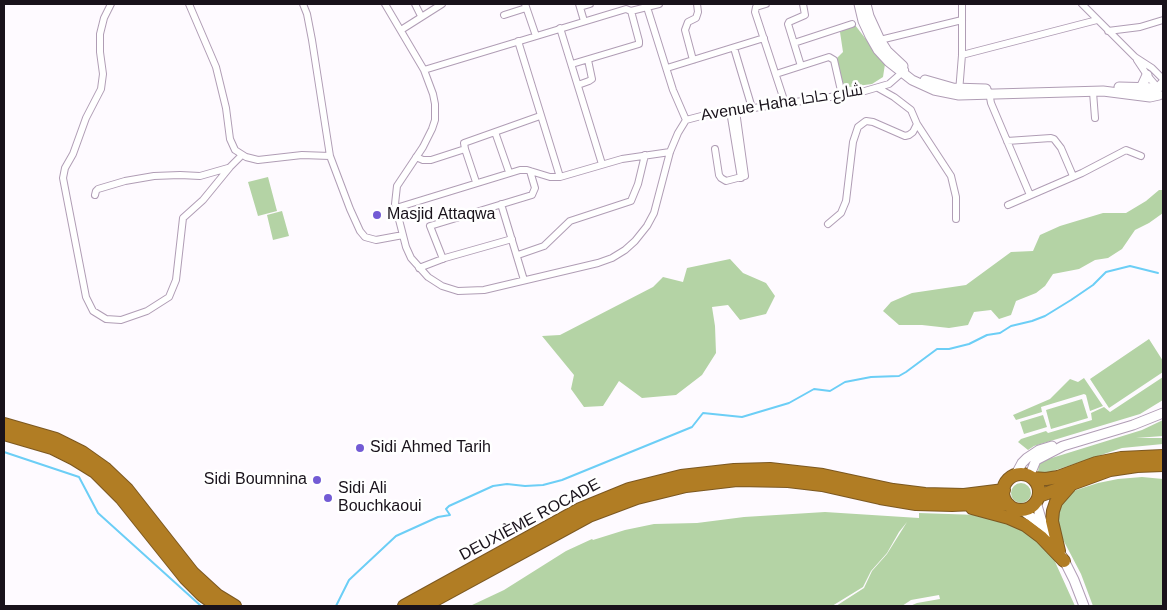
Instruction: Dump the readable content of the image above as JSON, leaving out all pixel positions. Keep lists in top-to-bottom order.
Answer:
{
  "streets": {
    "highway": ["DEUXIÈME ROCADE"],
    "street": ["Avenue Haha شارع حاحا"]
  },
  "places": [
    "Masjid Attaqwa",
    "Sidi Ahmed Tarih",
    "Sidi Boumnina",
    "Sidi Ali Bouchkaoui"
  ]
}
